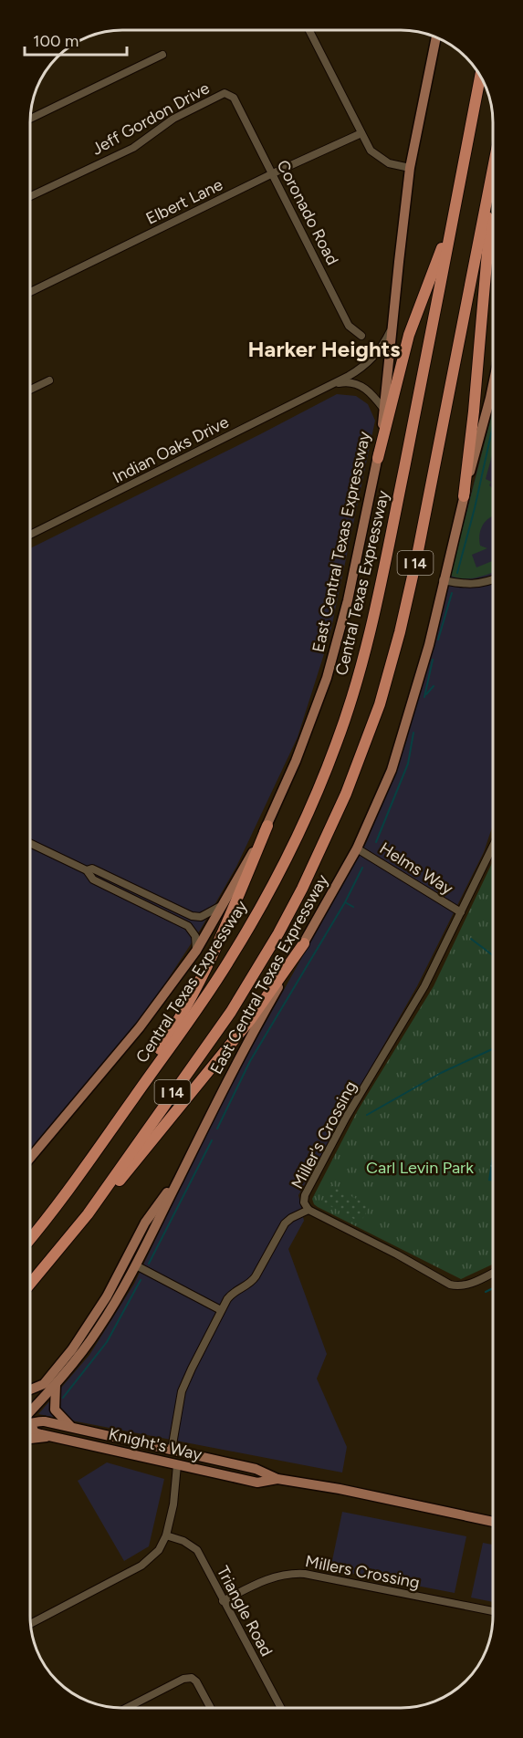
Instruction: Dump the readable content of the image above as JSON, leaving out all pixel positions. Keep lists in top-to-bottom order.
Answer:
{
  "streets": {
    "highway": ["I 14", "Central Texas Expressway"],
    "main road": ["East Central Texas Expressway", "Knight's Way"],
    "street": [
      "Jeff Gordon Drive",
      "Elbert Lane",
      "Coronado Road",
      "Indian Oaks Drive",
      "Helms Way",
      "Miller's Crossing",
      "Millers Crossing",
      "Triangle Road"
    ]
  },
  "crossings": [
    ["Jeff Gordon Drive", "Coronado Road"],
    ["Elbert Lane", "Coronado Road"],
    ["Indian Oaks Drive", "East Central Texas Expressway"],
    ["East Central Texas Expressway", "Helms Way"],
    ["Helms Way", "Miller's Crossing"],
    ["Millers Crossing", "Triangle Road"]
  ],
  "districts": ["Harker Heights"],
  "parks": ["Carl Levin Park"],
  "scale_bar": "100 m"
}
